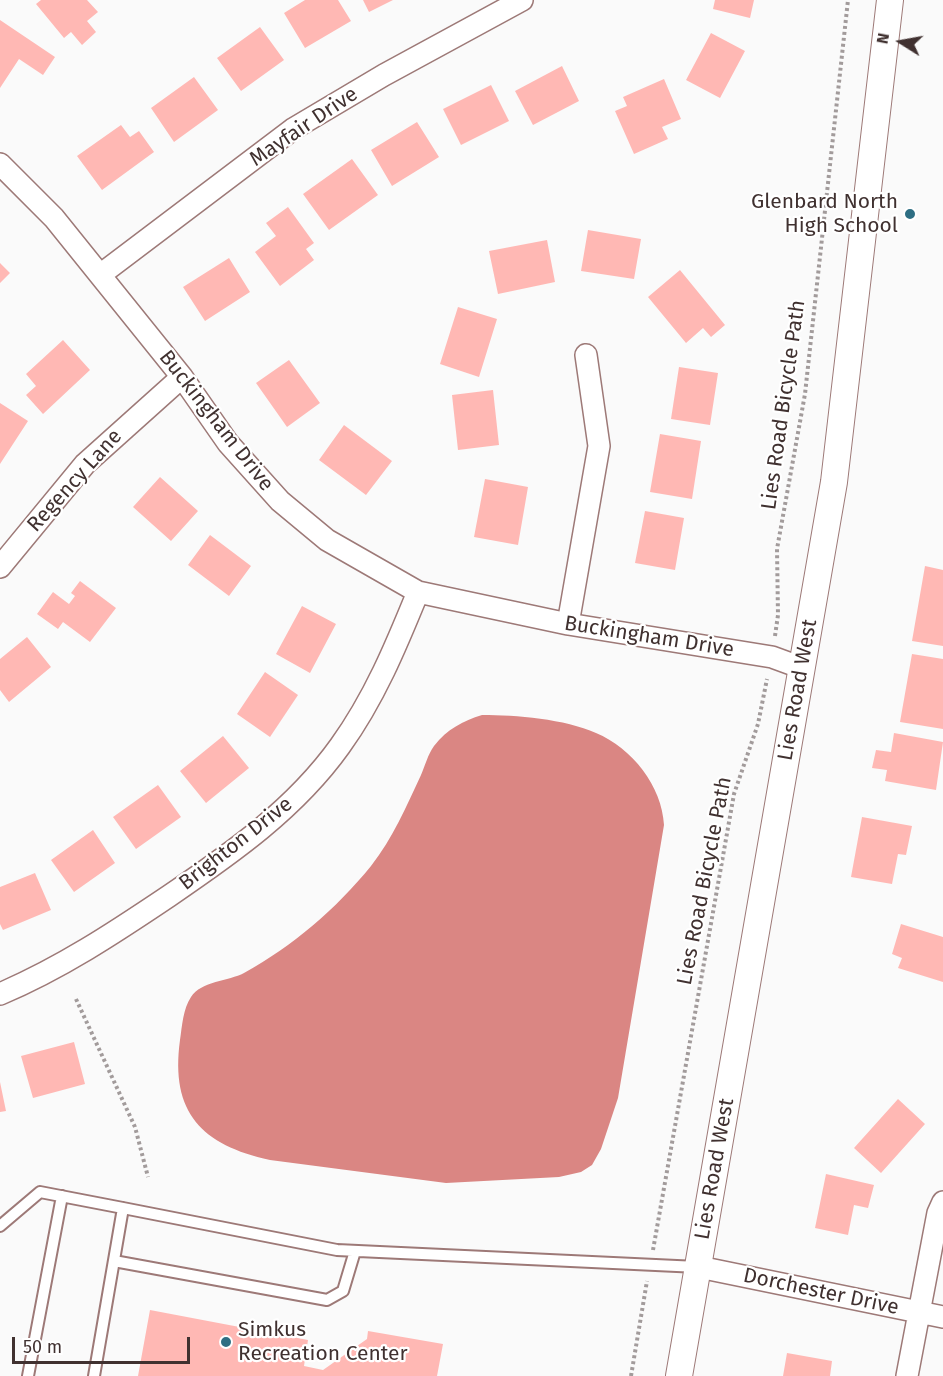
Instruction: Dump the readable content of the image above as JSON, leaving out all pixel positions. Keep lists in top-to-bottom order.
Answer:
{
  "streets": {
    "street": [
      "Mayfair Drive",
      "Buckingham Drive",
      "Regency Lane",
      "Lies Road West",
      "Brighton Drive",
      "Dorchester Drive"
    ],
    "path": ["Lies Road Bicycle Path"]
  },
  "crossings": [
    ["Mayfair Drive", "Buckingham Drive"],
    ["Lies Road Bicycle Path", "Buckingham Drive"],
    ["Buckingham Drive", "Regency Lane"],
    ["Buckingham Drive", "Lies Road West"],
    ["Buckingham Drive", "Brighton Drive"],
    ["Lies Road West", "Dorchester Drive"]
  ],
  "places": ["Glenbard North High School", "Simkus Recreation Center"],
  "scale_bar": "50 m",
  "north": "left"
}
